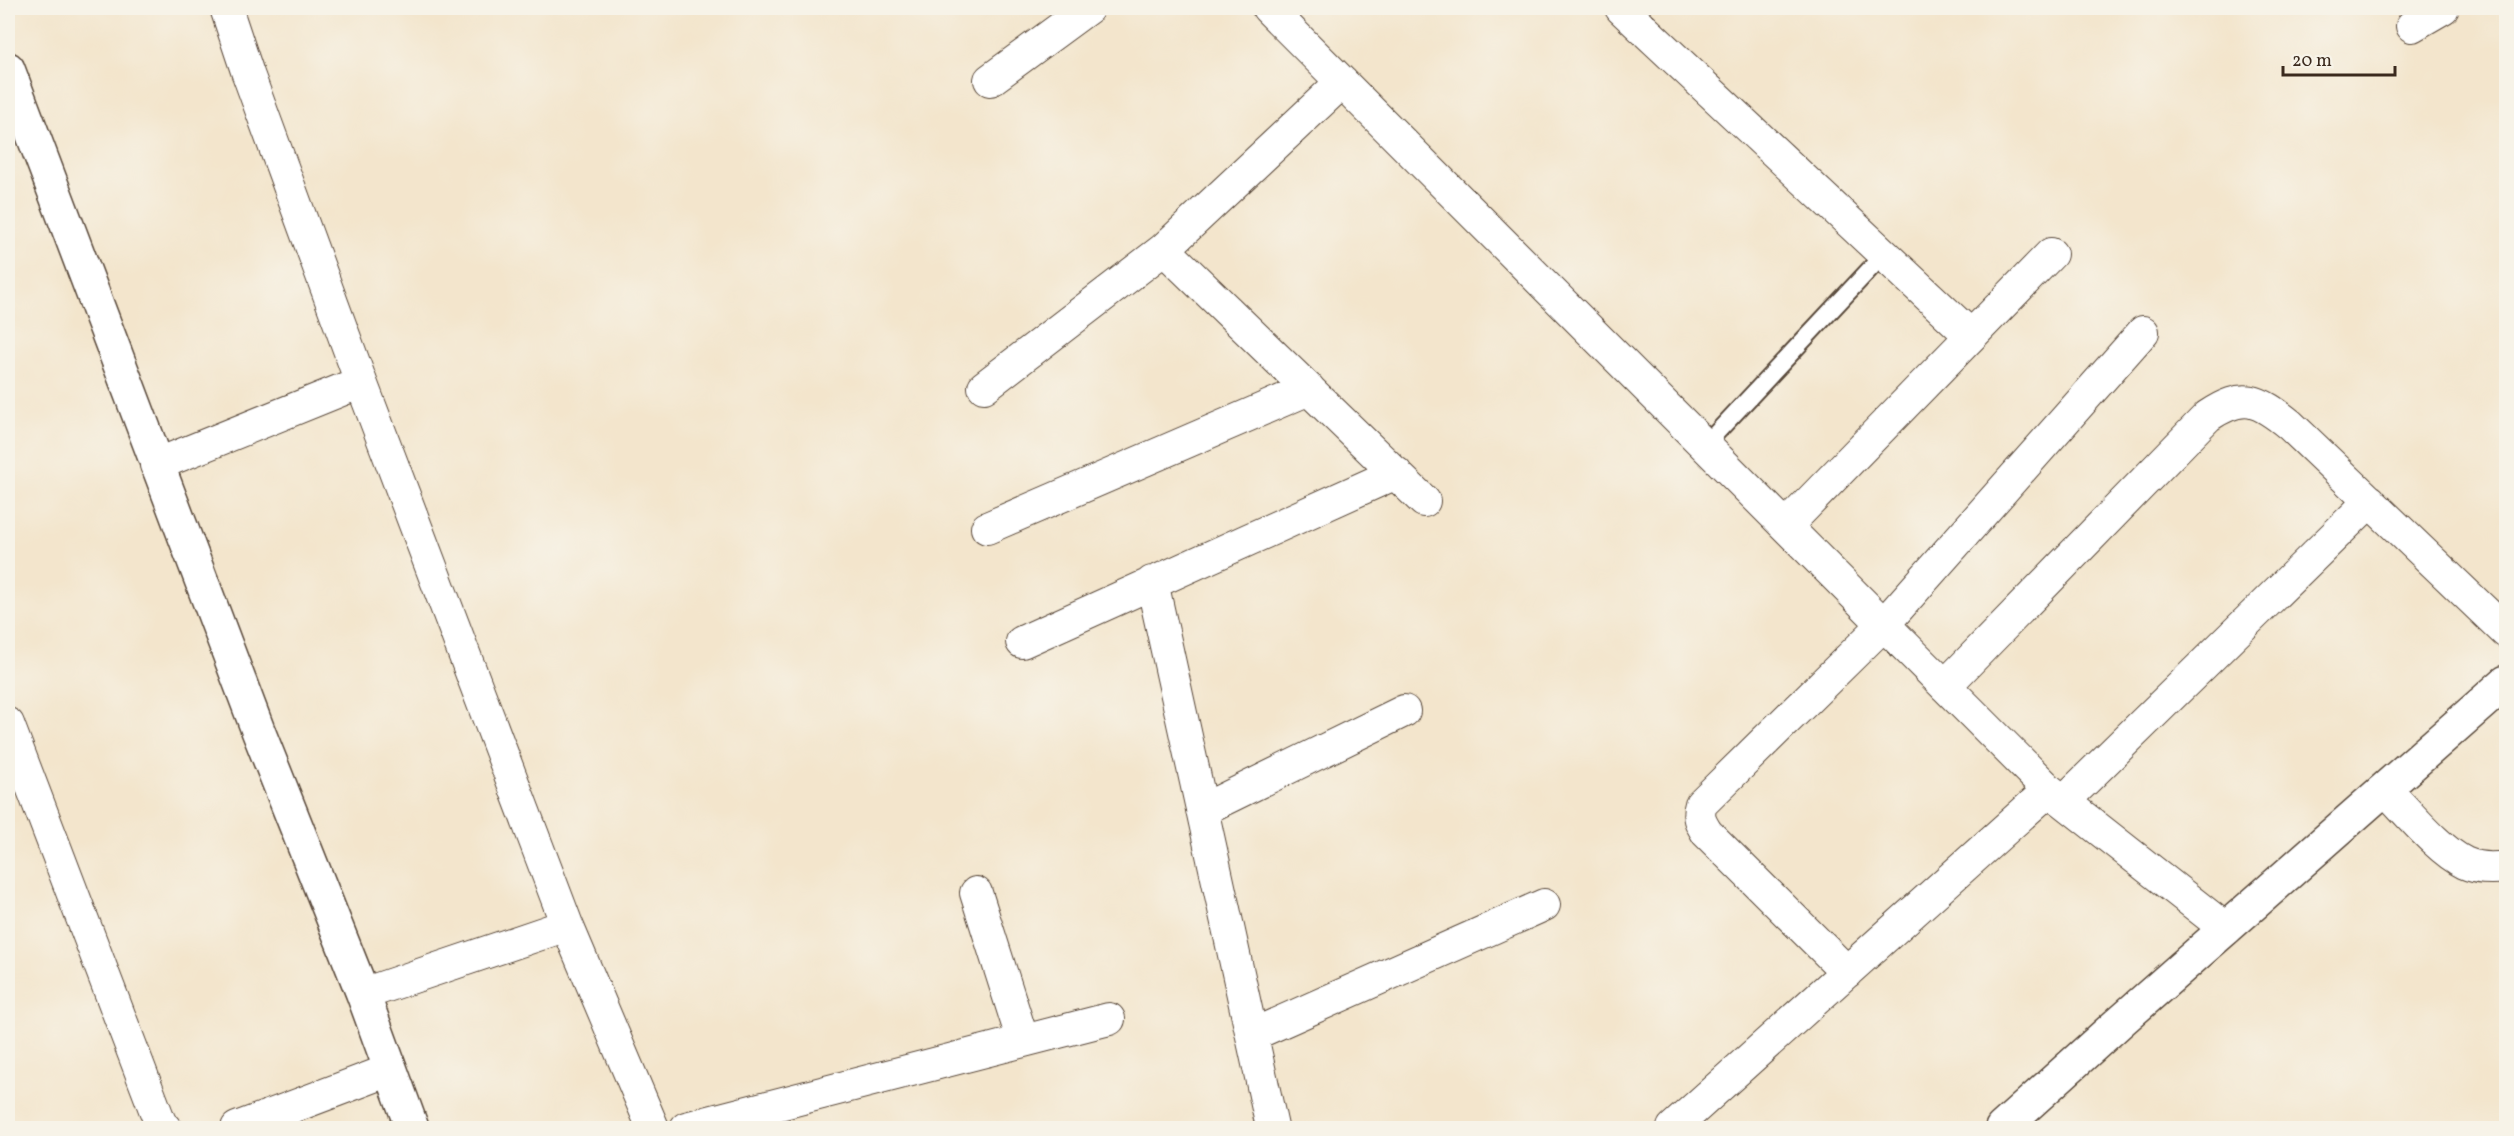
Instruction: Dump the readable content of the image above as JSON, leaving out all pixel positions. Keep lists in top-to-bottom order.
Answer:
{
  "scale_bar": "20 m"
}
